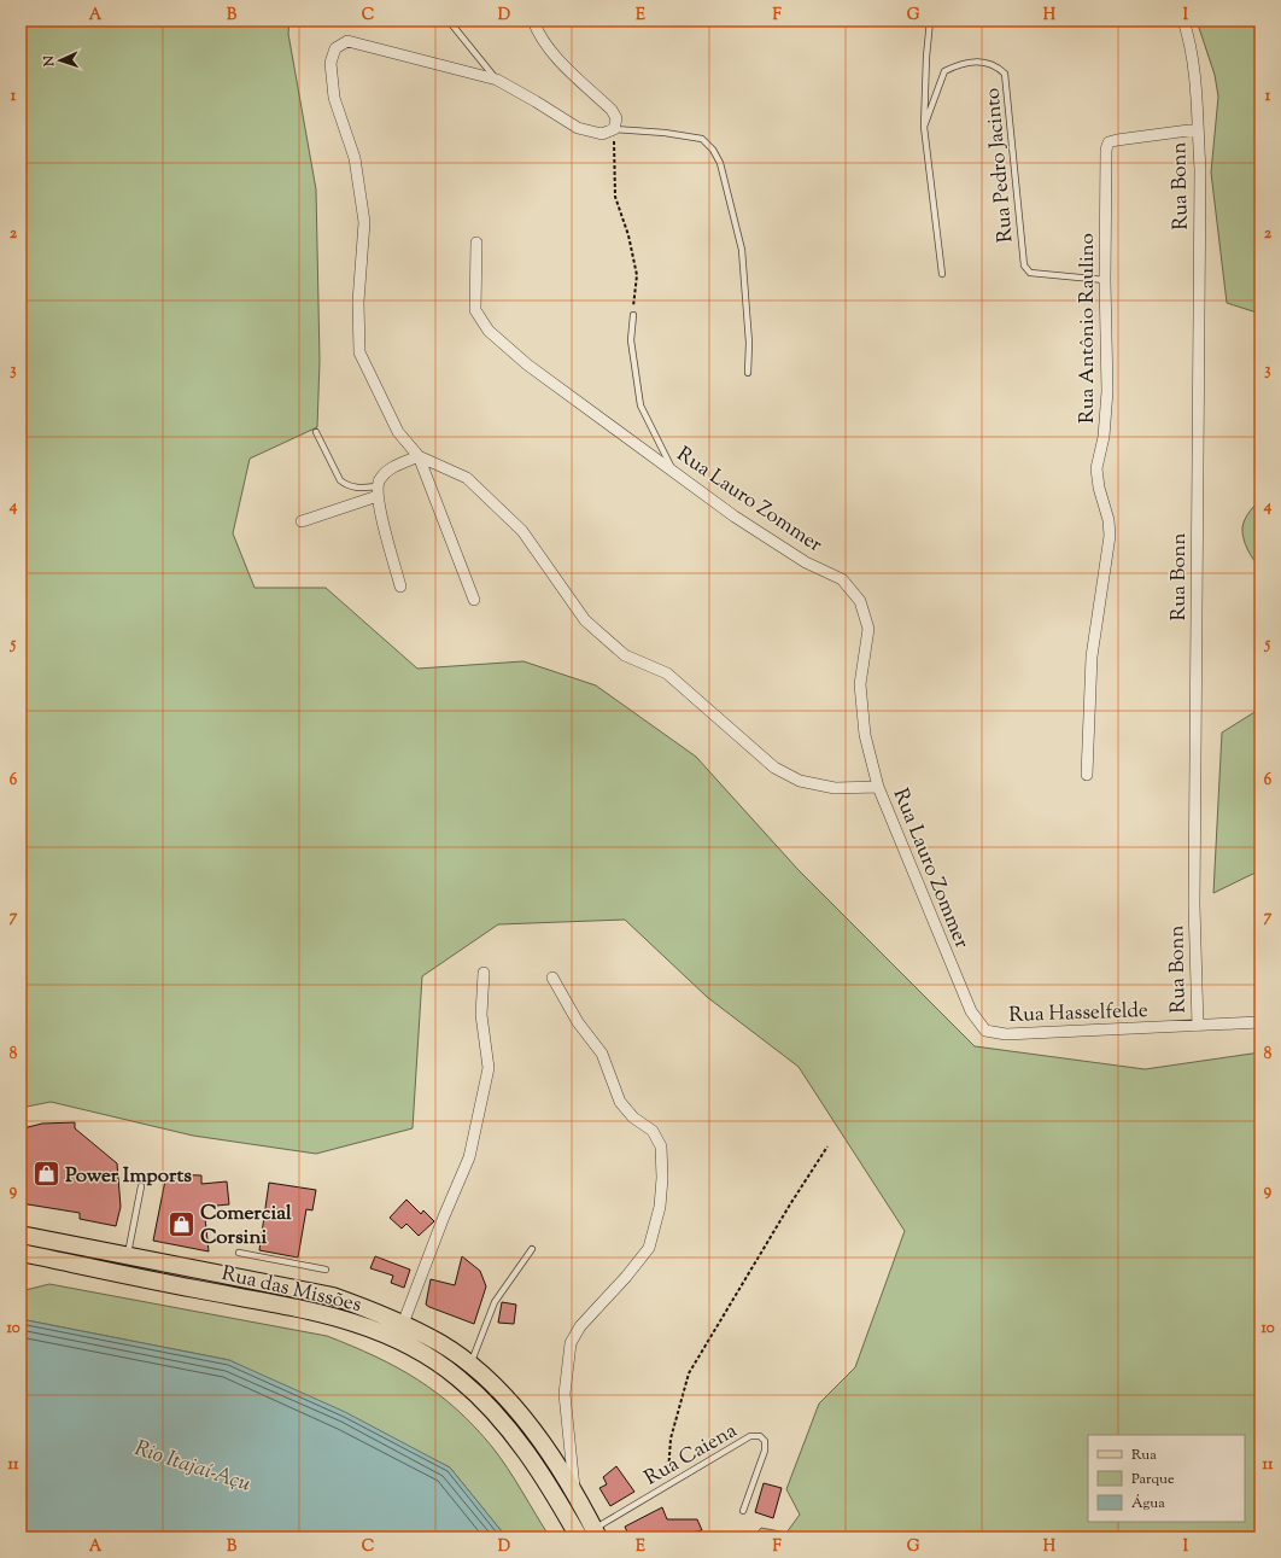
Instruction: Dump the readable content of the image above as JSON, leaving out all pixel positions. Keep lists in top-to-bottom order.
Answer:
{
  "streets": {
    "main road": ["Rua das Missões"],
    "street": [
      "Rua Bonn",
      "Rua Antônio Raulino",
      "Rua Lauro Zommer",
      "Rua Hasselfelde"
    ],
    "lane": ["Rua Pedro Jacinto", "Rua Caiena"]
  },
  "crossings": [
    ["Rua Pedro Jacinto", "Rua Antônio Raulino"],
    ["Rua Bonn", "Rua Antônio Raulino"],
    ["Rua Bonn", "Rua Hasselfelde"],
    ["Rua Lauro Zommer", "Rua Hasselfelde"],
    ["Rua das Missões", "Rua Caiena"]
  ],
  "water": ["Rio Itajaí-Açu"],
  "places": {
    "shop": ["Power Imports", "Comercial Corsini"]
  },
  "legend": ["Rua", "Parque", "Água"],
  "north": "left",
  "grid": {
    "columns": [
      "A",
      "B",
      "C",
      "D",
      "E",
      "F",
      "G",
      "H",
      "I"
    ],
    "rows": [
      "1",
      "2",
      "3",
      "4",
      "5",
      "6",
      "7",
      "8",
      "9",
      "10",
      "11"
    ]
  }
}
